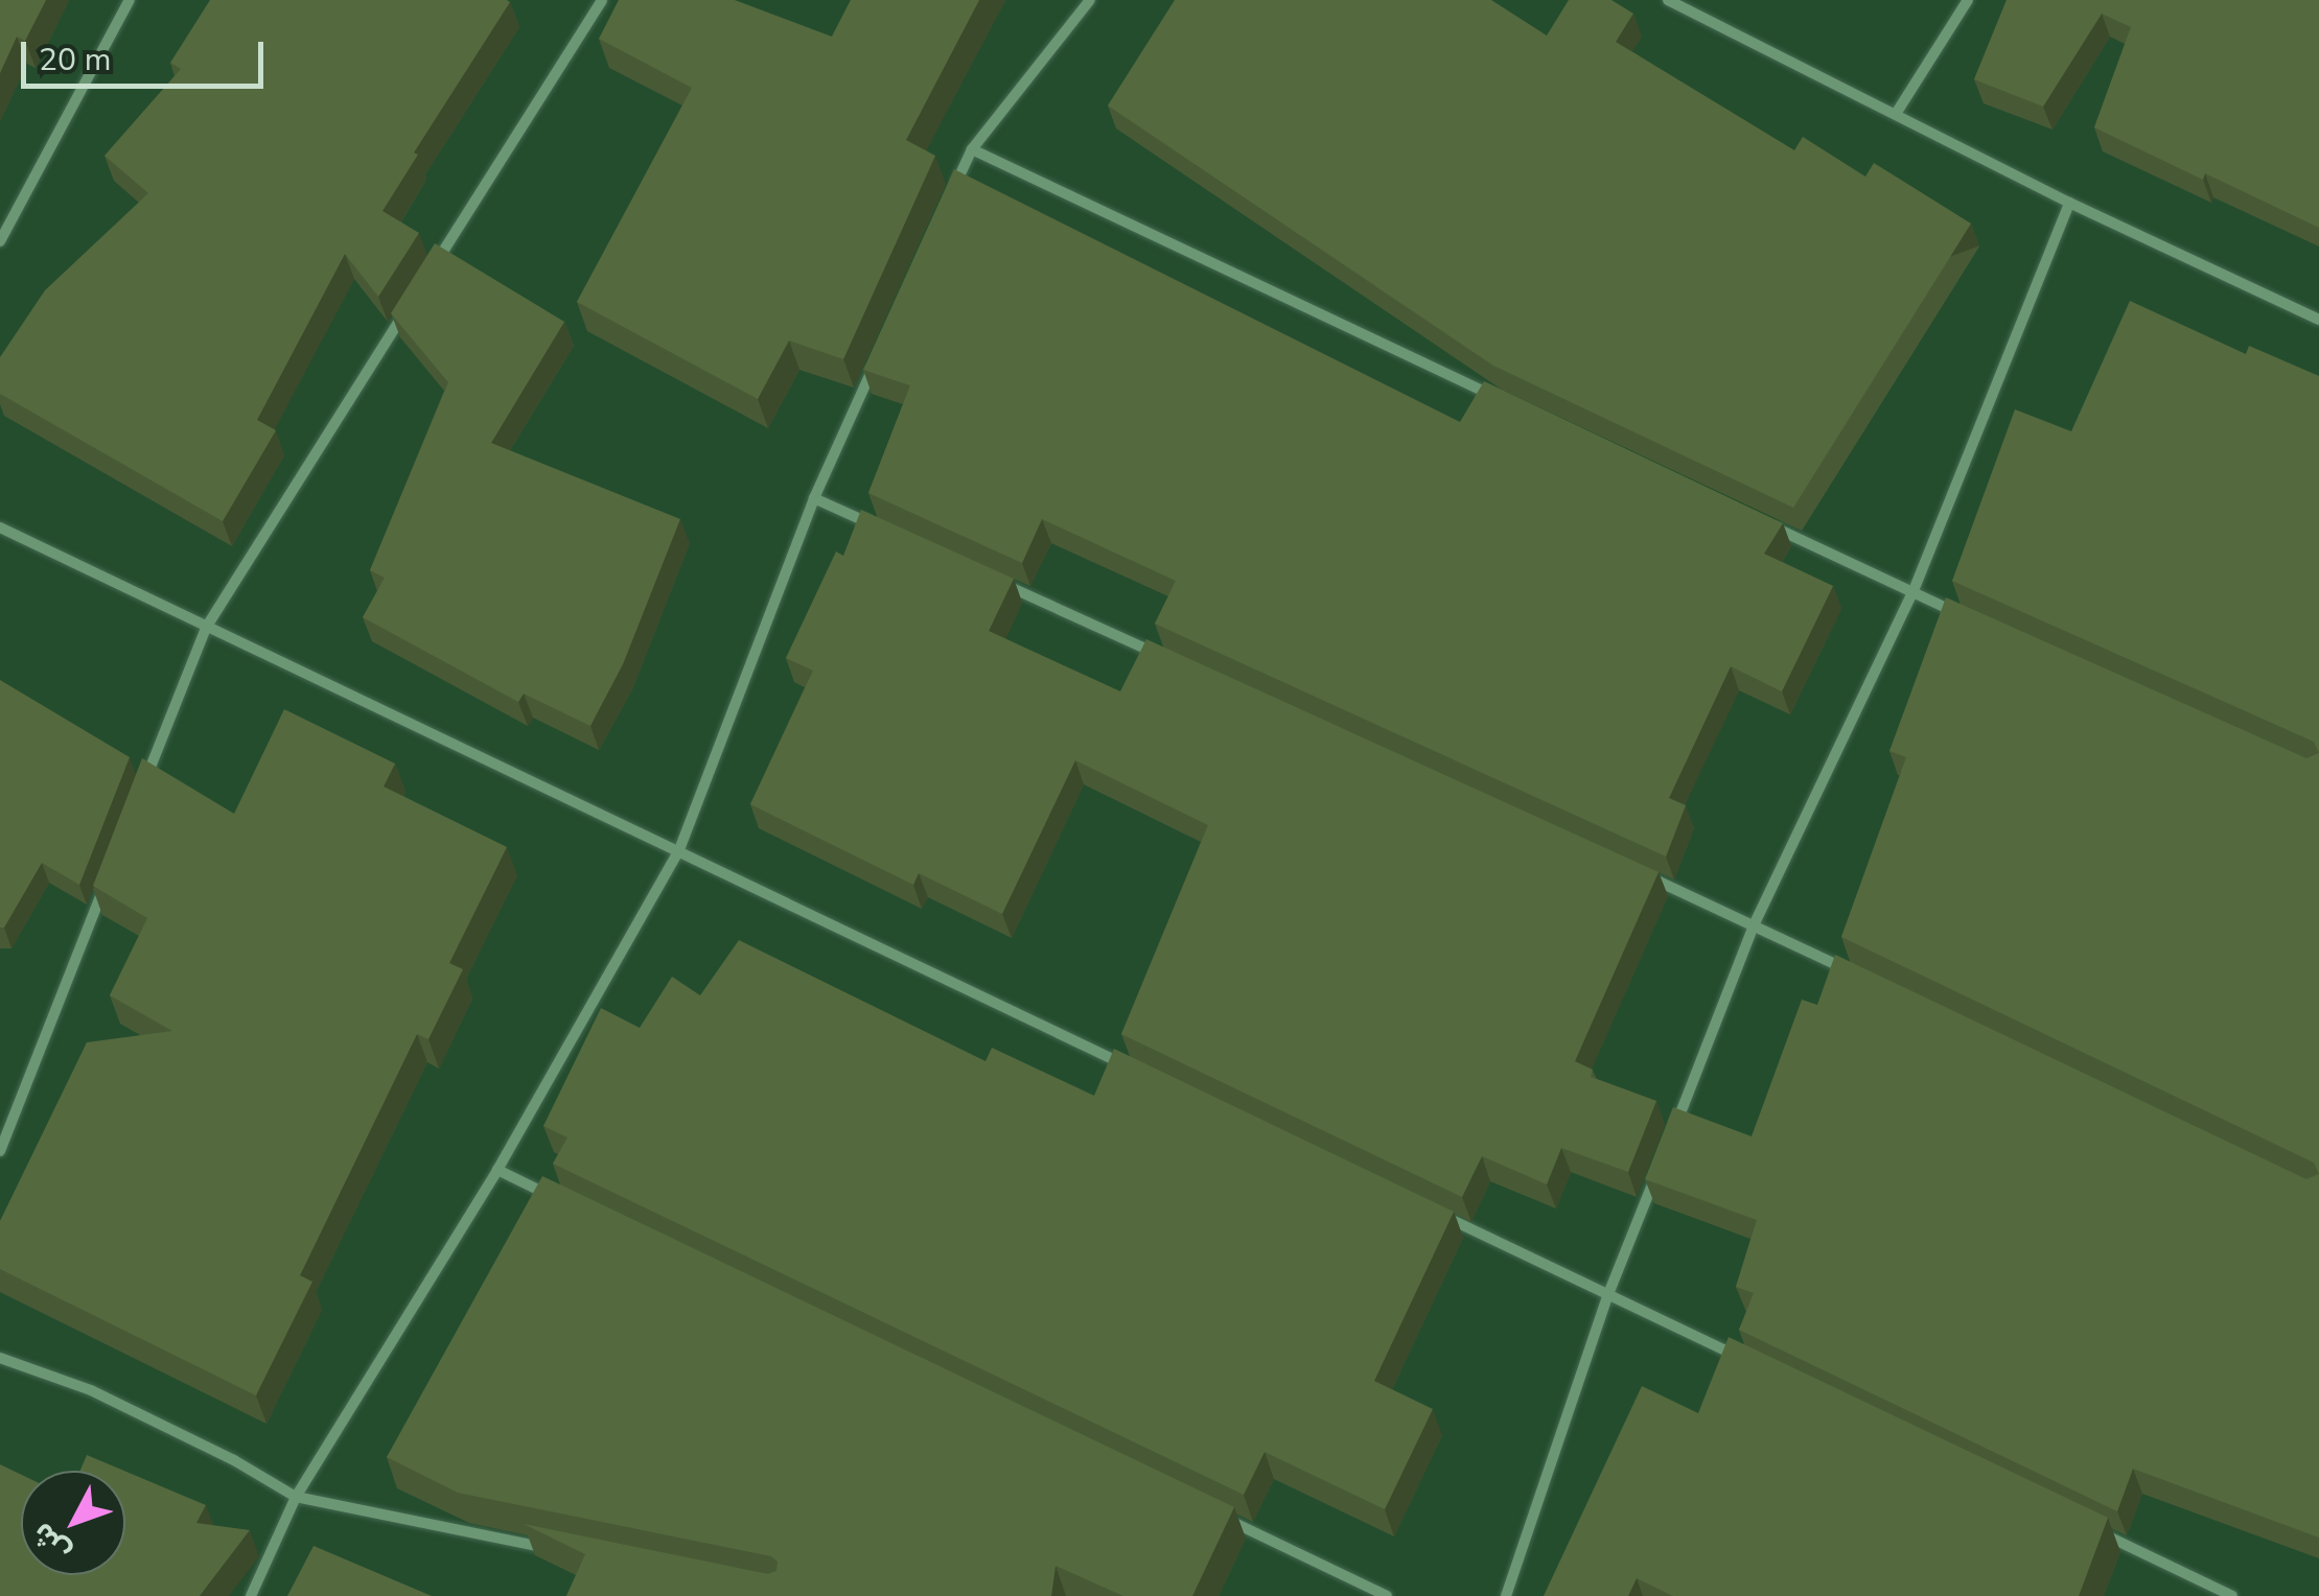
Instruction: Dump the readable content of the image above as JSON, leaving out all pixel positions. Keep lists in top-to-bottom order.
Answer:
{
  "scale_bar": "20 m",
  "north": "bottom left"
}
